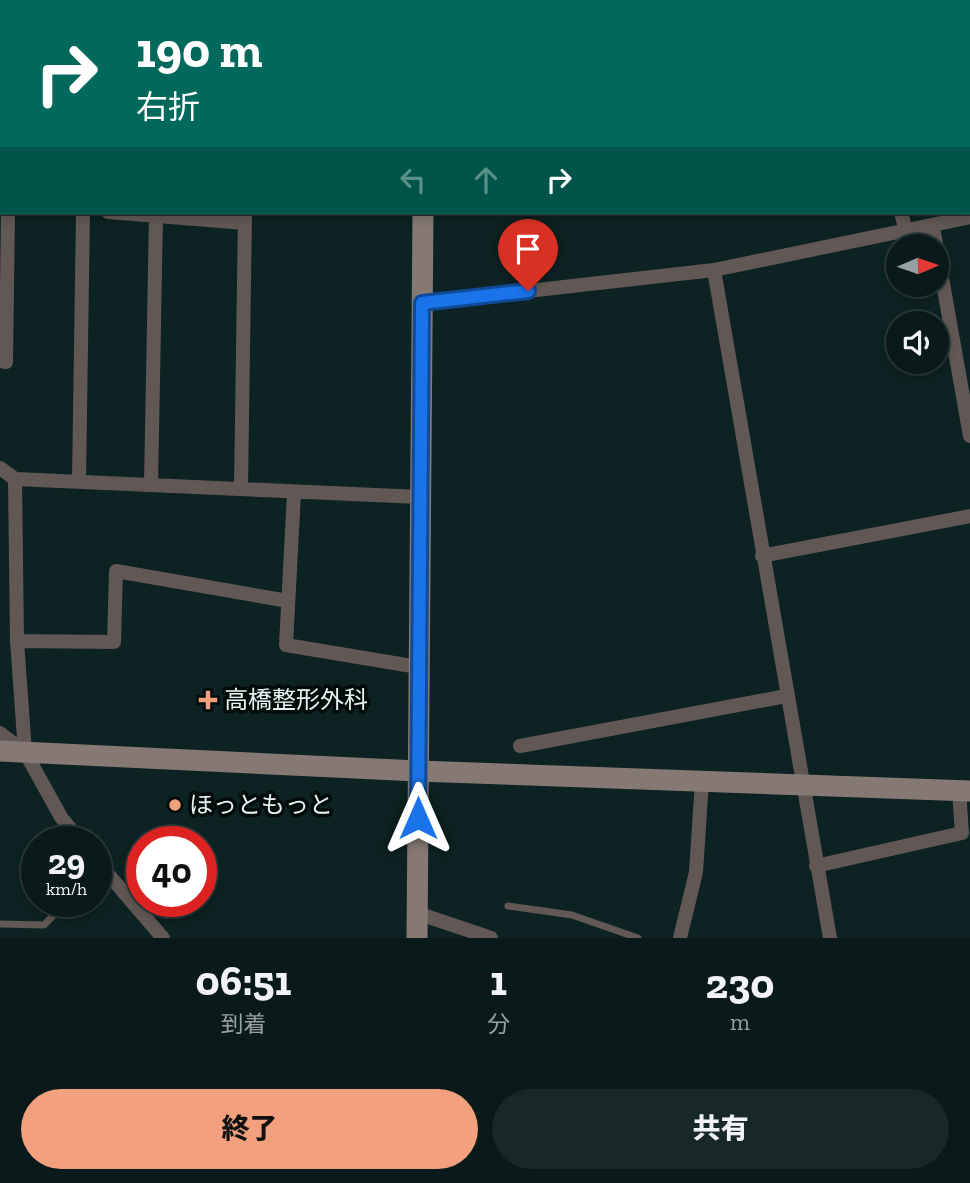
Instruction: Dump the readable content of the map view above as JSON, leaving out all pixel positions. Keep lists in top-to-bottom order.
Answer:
{
  "places": {
    "health": ["高橋整形外科"],
    "other": ["ほっともっと"]
  },
  "north": "right",
  "page": {
    "turn": ["190 m", "右折"],
    "speed": "29 km/h",
    "limit": "40",
    "eta": [
      "06:51",
      "到着",
      "1",
      "分",
      "230",
      "m"
    ],
    "buttons": ["終了", "共有"]
  }
}
